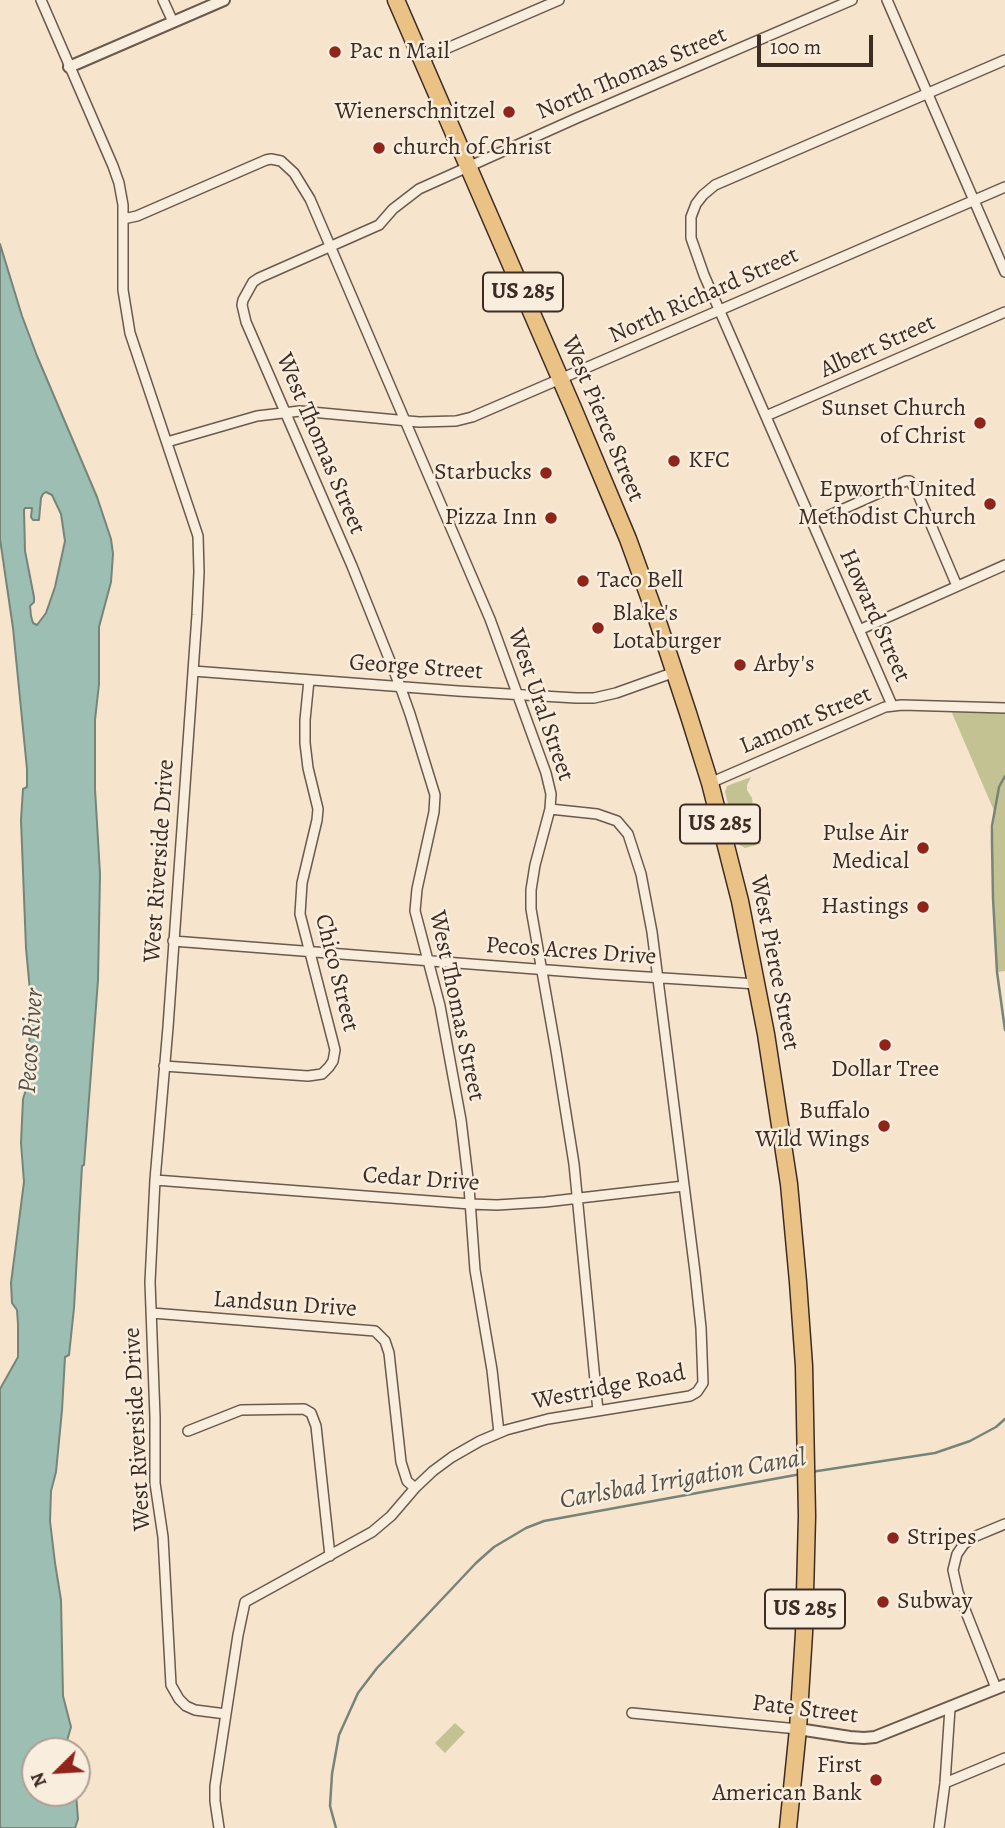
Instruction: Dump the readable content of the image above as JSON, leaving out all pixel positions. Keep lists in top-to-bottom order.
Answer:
{
  "streets": {
    "highway": ["US 285", "West Pierce Street"],
    "street": [
      "North Thomas Street",
      "North Richard Street",
      "Albert Street",
      "West Thomas Street",
      "Howard Street",
      "George Street",
      "West Ural Street",
      "Lamont Street",
      "West Riverside Drive",
      "Pecos Acres Drive",
      "Chico Street",
      "Cedar Drive",
      "Landsun Drive",
      "Westridge Road",
      "Pate Street"
    ]
  },
  "crossings": [
    ["North Thomas Street", "West Pierce Street"],
    ["North Thomas Street", "West Thomas Street"],
    ["North Thomas Street", "West Ural Street"],
    ["North Richard Street", "West Pierce Street"],
    ["North Richard Street", "West Thomas Street"],
    ["North Richard Street", "Howard Street"],
    ["North Richard Street", "West Ural Street"],
    ["North Richard Street", "West Riverside Drive"],
    ["Albert Street", "Howard Street"],
    ["West Pierce Street", "George Street"],
    ["West Pierce Street", "Lamont Street"],
    ["West Pierce Street", "Pecos Acres Drive"],
    ["West Pierce Street", "Pate Street"],
    ["West Thomas Street", "George Street"],
    ["West Thomas Street", "Pecos Acres Drive"],
    ["West Thomas Street", "Cedar Drive"],
    ["West Thomas Street", "Westridge Road"],
    ["Howard Street", "Lamont Street"],
    ["George Street", "West Ural Street"],
    ["George Street", "West Riverside Drive"],
    ["George Street", "Chico Street"],
    ["West Ural Street", "West Riverside Drive"],
    ["West Ural Street", "Pecos Acres Drive"],
    ["West Ural Street", "Cedar Drive"],
    ["West Ural Street", "Westridge Road"],
    ["West Riverside Drive", "Pecos Acres Drive"],
    ["West Riverside Drive", "Chico Street"],
    ["West Riverside Drive", "Cedar Drive"],
    ["West Riverside Drive", "Landsun Drive"],
    ["West Riverside Drive", "Westridge Road"],
    ["Pecos Acres Drive", "Chico Street"],
    ["Pecos Acres Drive", "Westridge Road"],
    ["Cedar Drive", "Westridge Road"],
    ["Landsun Drive", "Westridge Road"]
  ],
  "water": ["Pecos River", "Carlsbad Irrigation Canal"],
  "places": [
    "Pac n Mail",
    "Wienerschnitzel",
    "church of Christ",
    "Sunset Church of Christ",
    "KFC",
    "Starbucks",
    "Epworth United Methodist Church",
    "Pizza Inn",
    "Taco Bell",
    "Blake's Lotaburger",
    "Arby's",
    "Pulse Air Medical",
    "Hastings",
    "Dollar Tree",
    "Buffalo Wild Wings",
    "Stripes",
    "Subway",
    "First American Bank"
  ],
  "scale_bar": "100 m",
  "north": "bottom left"
}
